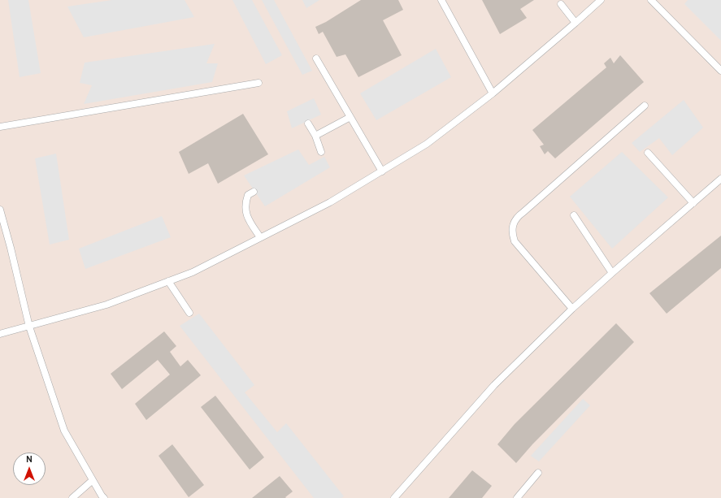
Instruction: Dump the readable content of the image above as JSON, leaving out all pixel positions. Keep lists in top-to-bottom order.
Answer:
{
  "north": "top"
}
